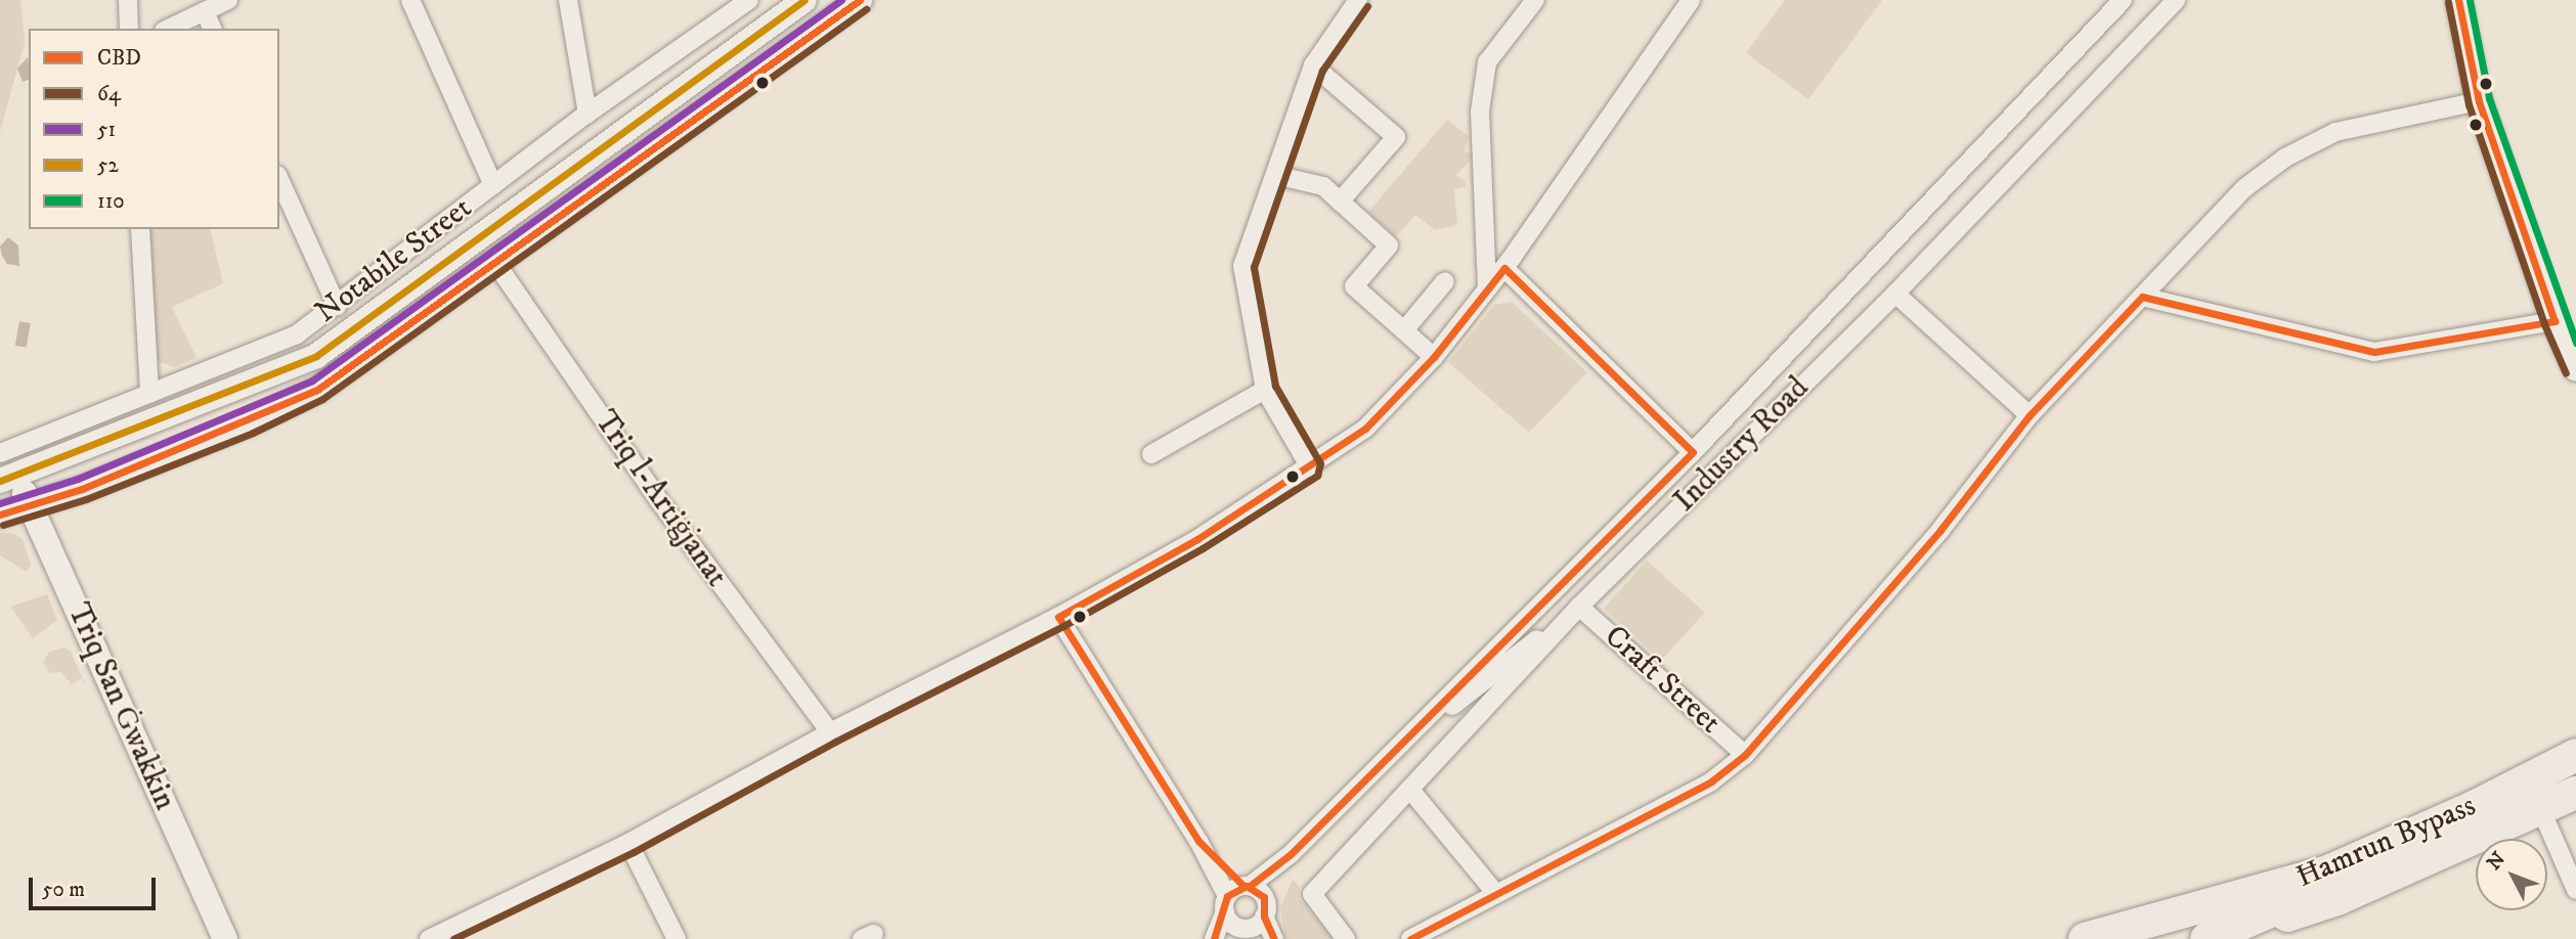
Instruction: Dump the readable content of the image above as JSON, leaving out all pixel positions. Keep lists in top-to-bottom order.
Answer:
{
  "streets": {
    "highway": ["Ħamrun Bypass"],
    "main road": ["Triq San Ġwakkin"],
    "street": [
      "Notabile Street",
      "Industry Road",
      "Triq l-Artiġjanat",
      "Craft Street"
    ]
  },
  "crossings": [
    ["Industry Road", "Craft Street"]
  ],
  "lines": [
    "transit line CBD",
    "transit line 51",
    "transit line 52",
    "transit line 110",
    "transit line 64"
  ],
  "legend": [
    "CBD",
    "64",
    "51",
    "52",
    "110"
  ],
  "scale_bar": "50 m",
  "north": "top left"
}
